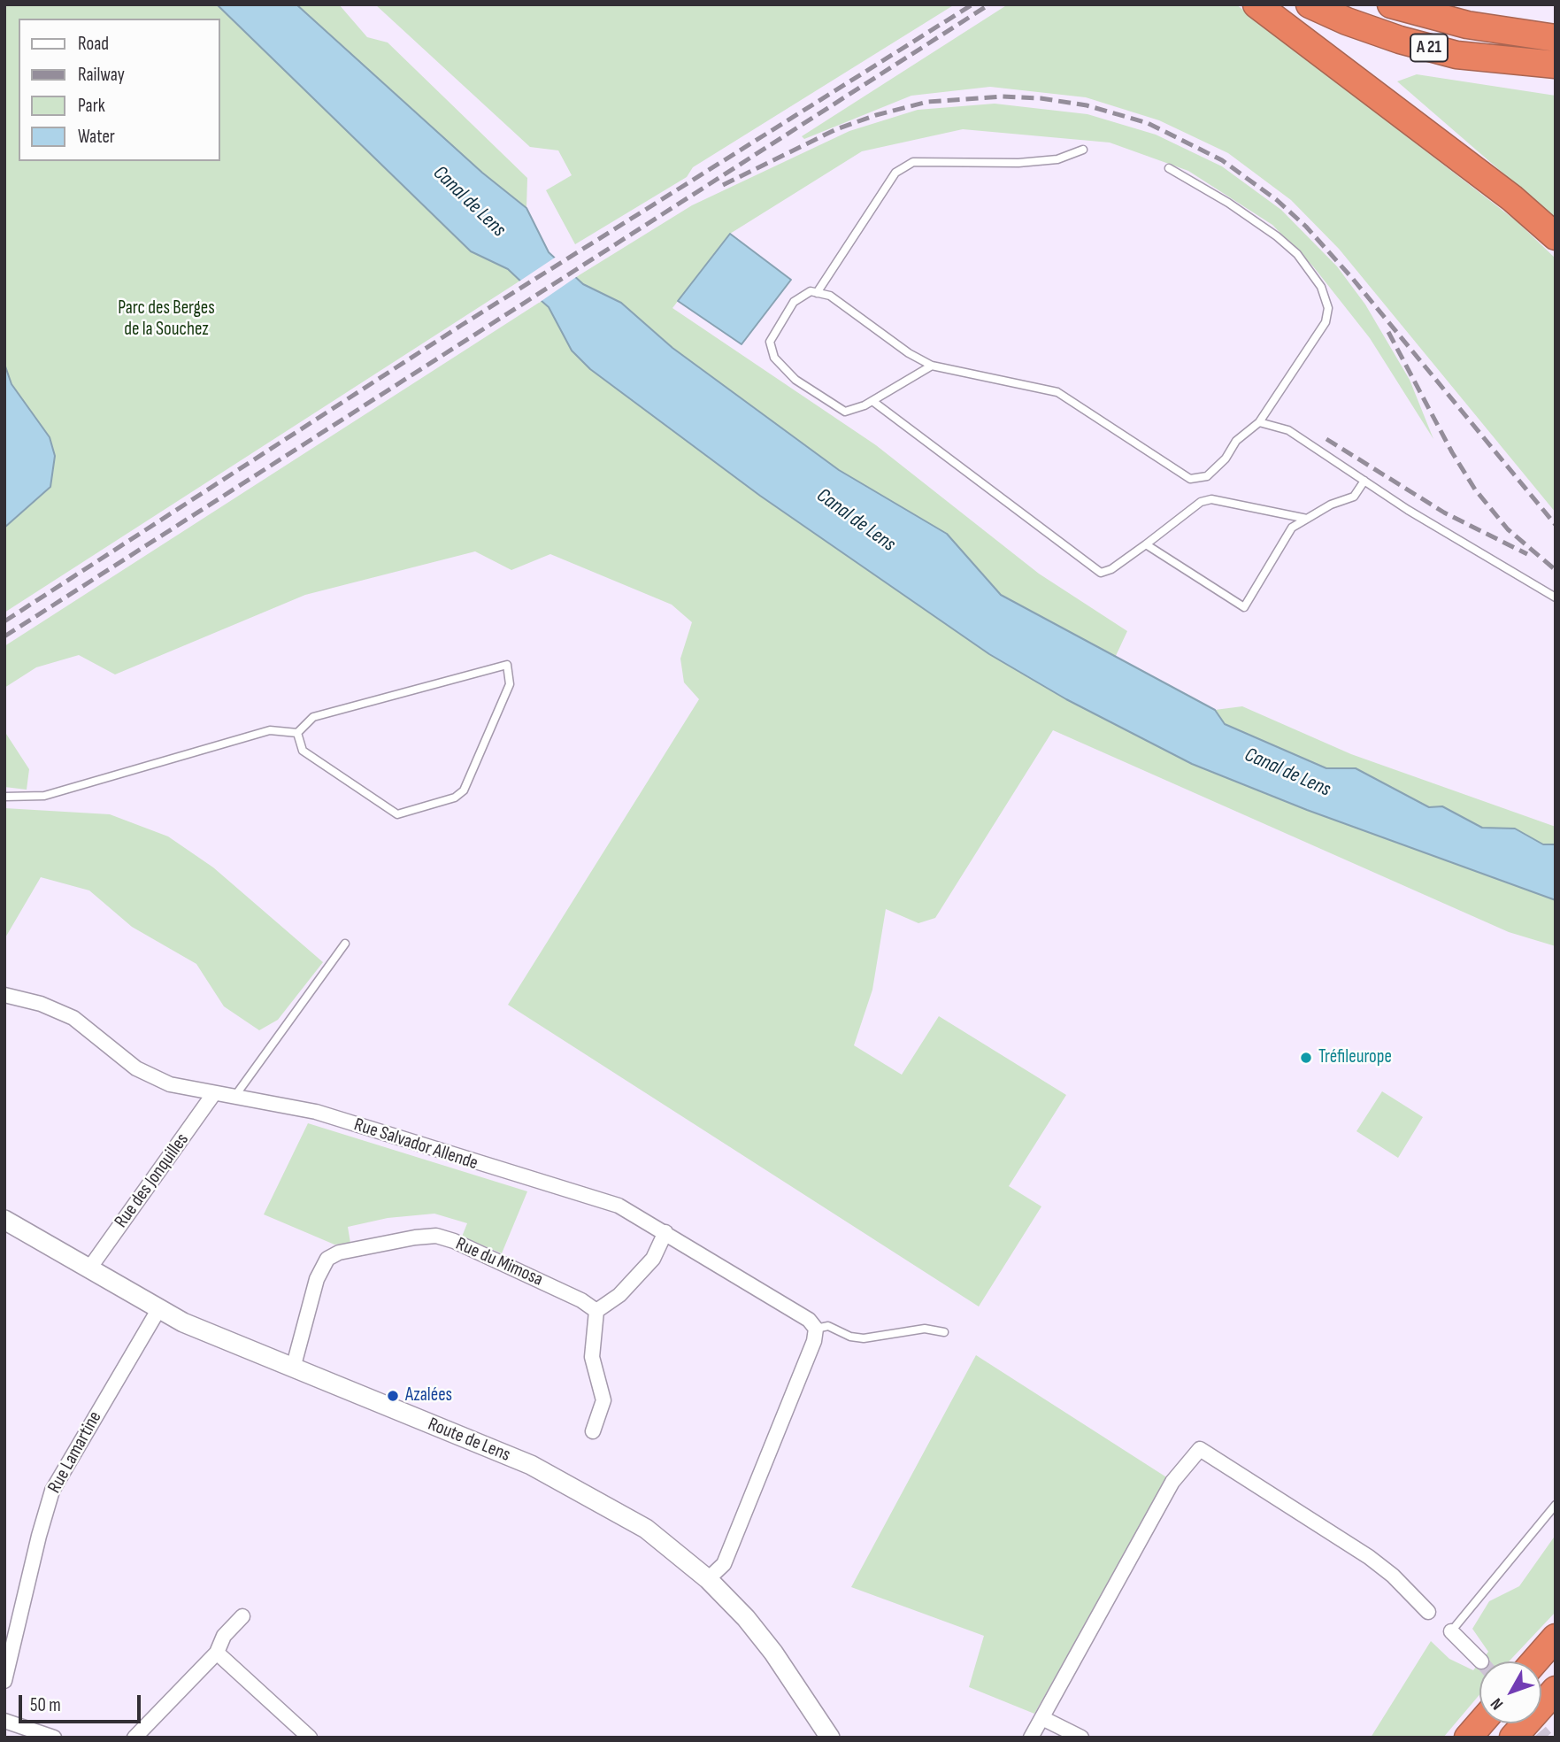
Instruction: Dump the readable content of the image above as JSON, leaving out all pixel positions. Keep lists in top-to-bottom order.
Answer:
{
  "streets": {
    "highway": ["A 21"],
    "street": [
      "Rue Salvador Allende",
      "Rue des Jonquilles",
      "Rue du Mimosa",
      "Route de Lens",
      "Rue Lamartine"
    ]
  },
  "crossings": [
    ["Rue Salvador Allende", "Rue des Jonquilles"],
    ["Rue des Jonquilles", "Route de Lens"],
    ["Rue du Mimosa", "Route de Lens"],
    ["Route de Lens", "Rue Lamartine"]
  ],
  "water": ["Canal de Lens"],
  "parks": ["Parc des Berges de la Souchez"],
  "places": ["Tréfileurope", "Azalées"],
  "legend": [
    "Road",
    "Railway",
    "Park",
    "Water"
  ],
  "scale_bar": "50 m",
  "north": "bottom left"
}
